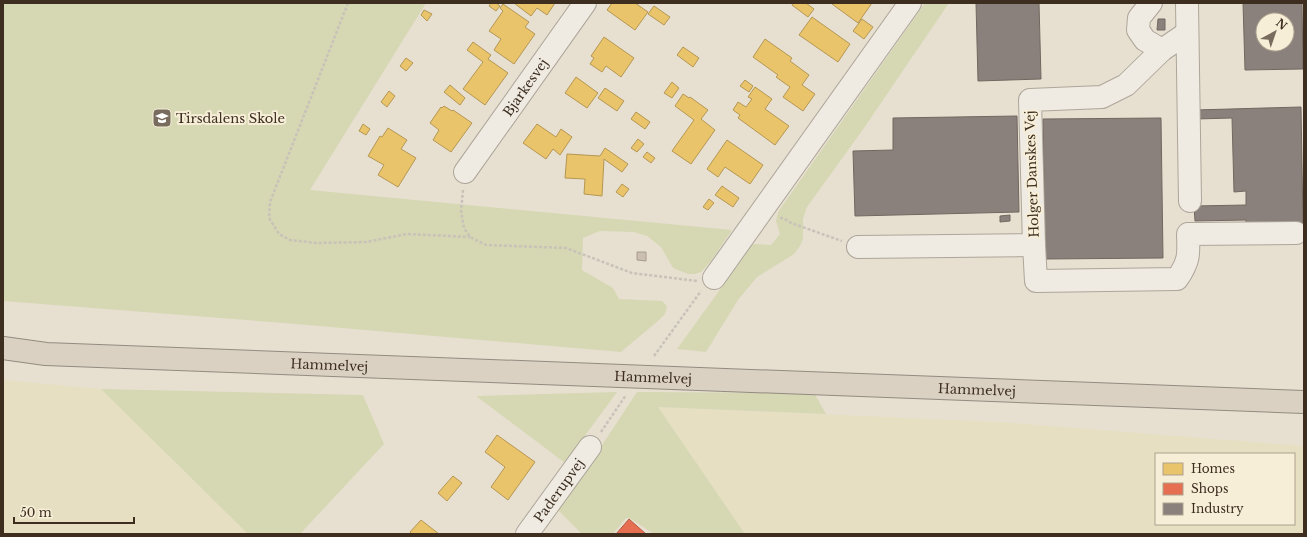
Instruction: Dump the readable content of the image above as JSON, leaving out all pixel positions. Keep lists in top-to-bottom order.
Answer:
{
  "streets": {
    "highway": ["Hammelvej"],
    "street": ["Bjarkesvej", "Holger Danskes Vej", "Paderupvej"]
  },
  "places": {
    "school or university": ["Tirsdalens Skole"]
  },
  "legend": ["Homes", "Shops", "Industry"],
  "scale_bar": "50 m",
  "north": "top right"
}
